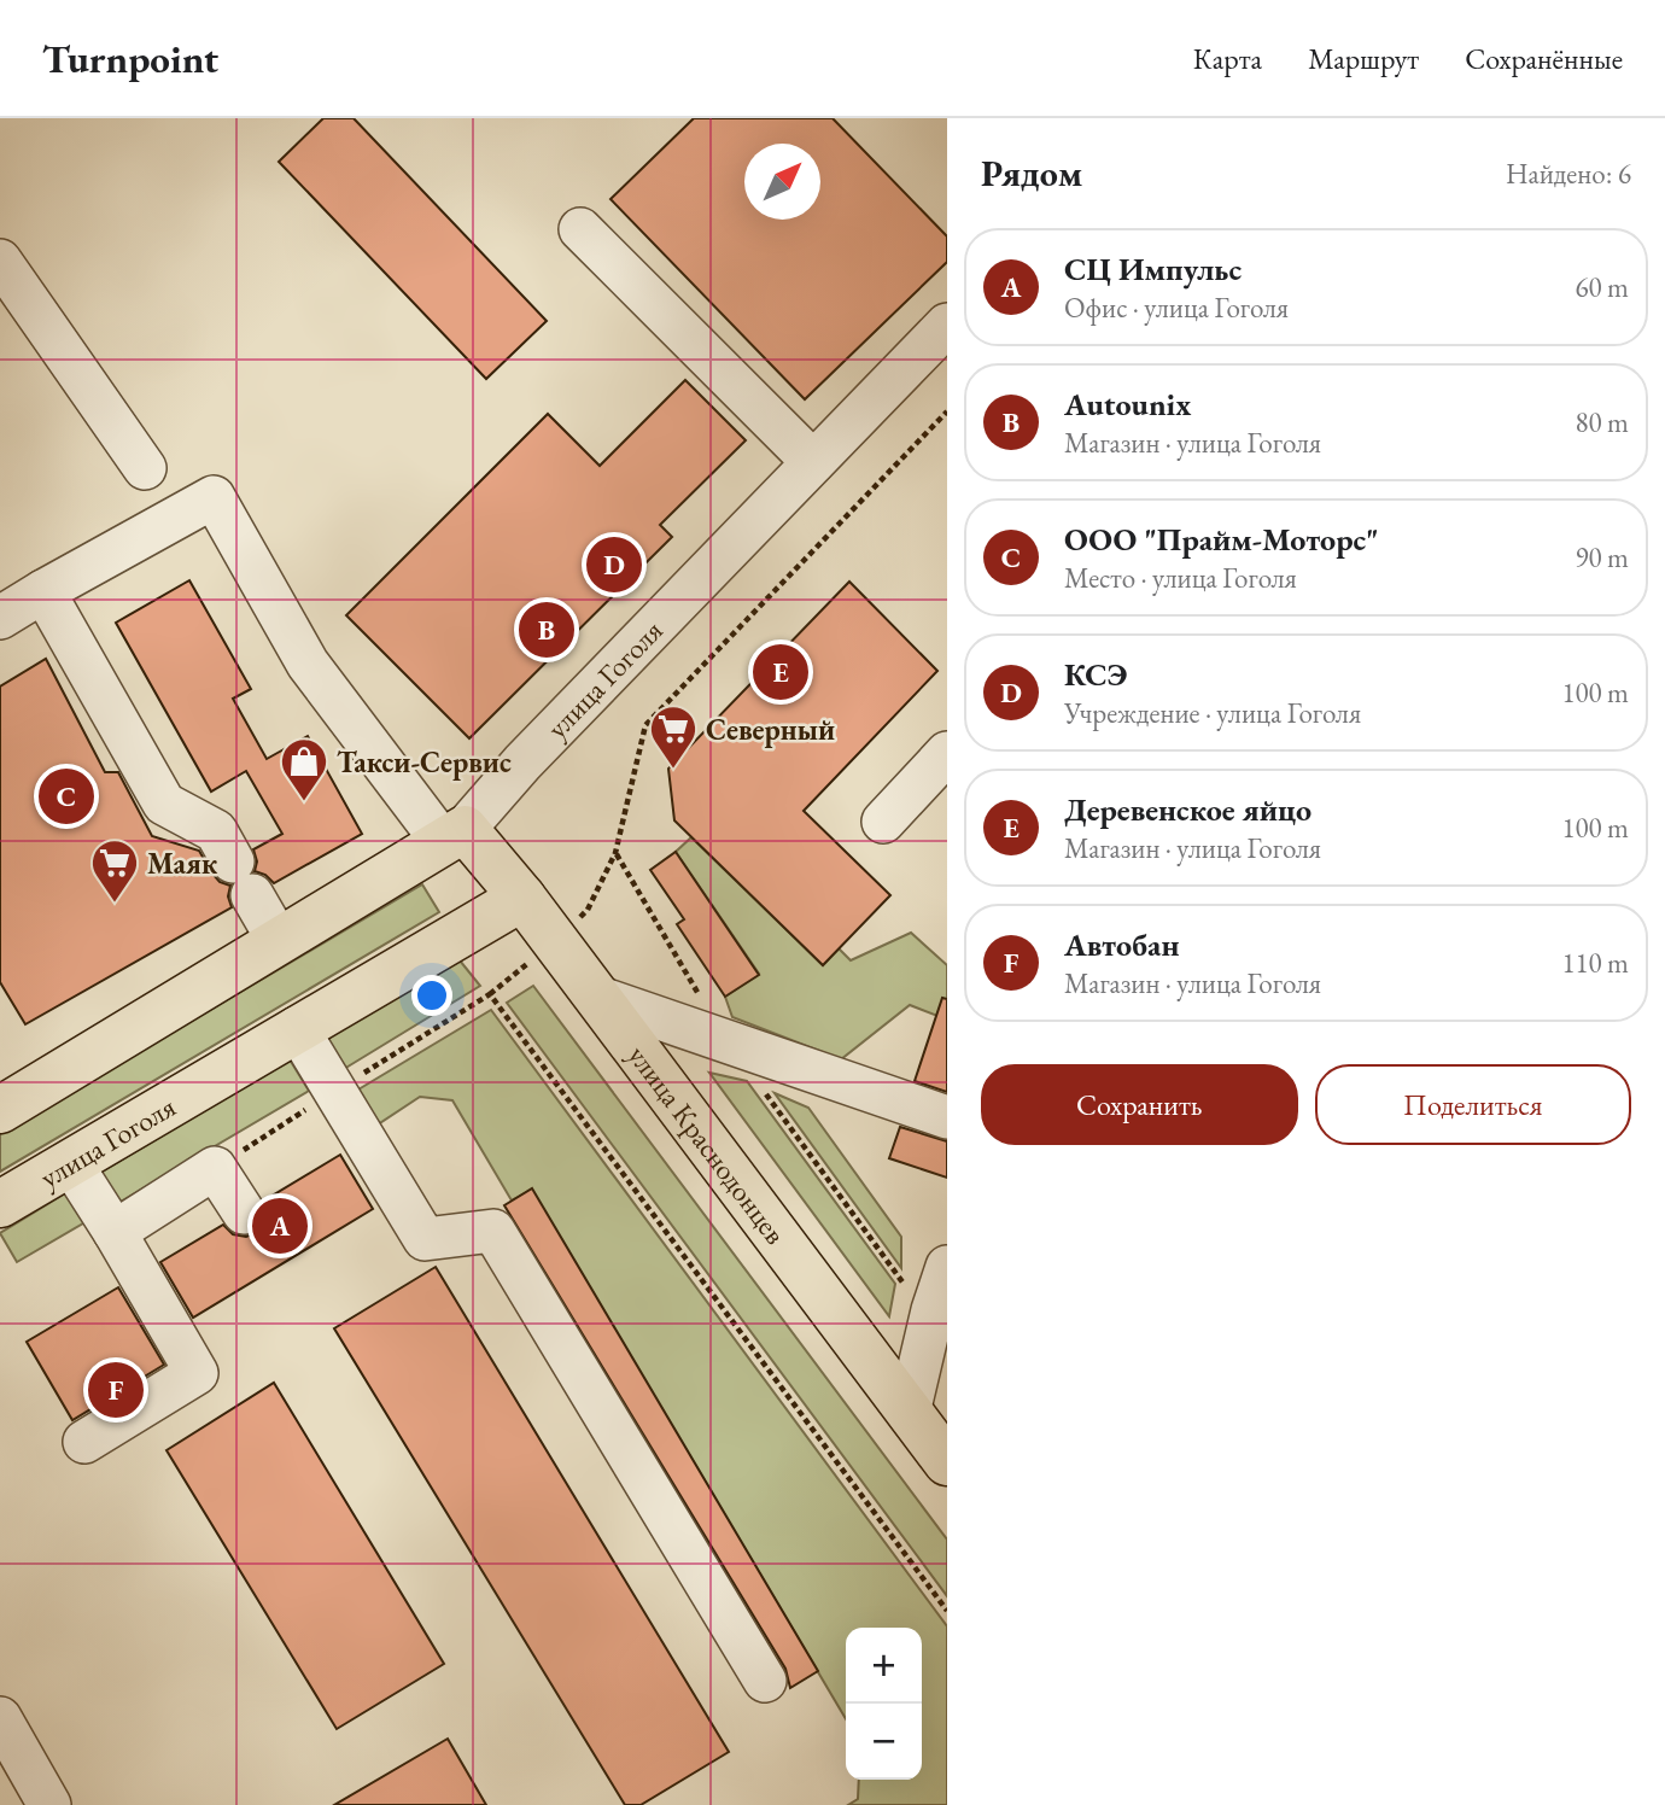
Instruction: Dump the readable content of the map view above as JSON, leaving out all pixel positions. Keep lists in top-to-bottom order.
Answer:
{
  "streets": {
    "main road": ["улица Гоголя", "улица Краснодонцев"]
  },
  "crossings": [
    ["улица Гоголя", "улица Краснодонцев"]
  ],
  "places": {
    "supermarket": ["Северный", "Маяк"],
    "shop": ["Такси-Сервис"]
  },
  "north": "top right",
  "page": {
    "header": "Turnpoint",
    "nav": ["Карта", "Маршрут", "Сохранённые"],
    "heading": ["Рядом", "Найдено: 6"],
    "list": [
      {
        "mark": "A",
        "name": "СЦ Импульс",
        "note": "Офис · улица Гоголя",
        "value": "60 m"
      },
      {
        "mark": "B",
        "name": "Autounix",
        "note": "Магазин · улица Гоголя",
        "value": "80 m"
      },
      {
        "mark": "C",
        "name": "ООО \"Прайм-Моторс\"",
        "note": "Место · улица Гоголя",
        "value": "90 m"
      },
      {
        "mark": "D",
        "name": "КСЭ",
        "note": "Учреждение · улица Гоголя",
        "value": "100 m"
      },
      {
        "mark": "E",
        "name": "Деревенское яйцо",
        "note": "Магазин · улица Гоголя",
        "value": "100 m"
      },
      {
        "mark": "F",
        "name": "Автобан",
        "note": "Магазин · улица Гоголя",
        "value": "110 m"
      }
    ],
    "pins": [
      "D",
      "B",
      "E",
      "C",
      "A",
      "F"
    ],
    "buttons": ["Сохранить", "Поделиться"],
    "map_buttons": ["+", "−"]
  }
}
